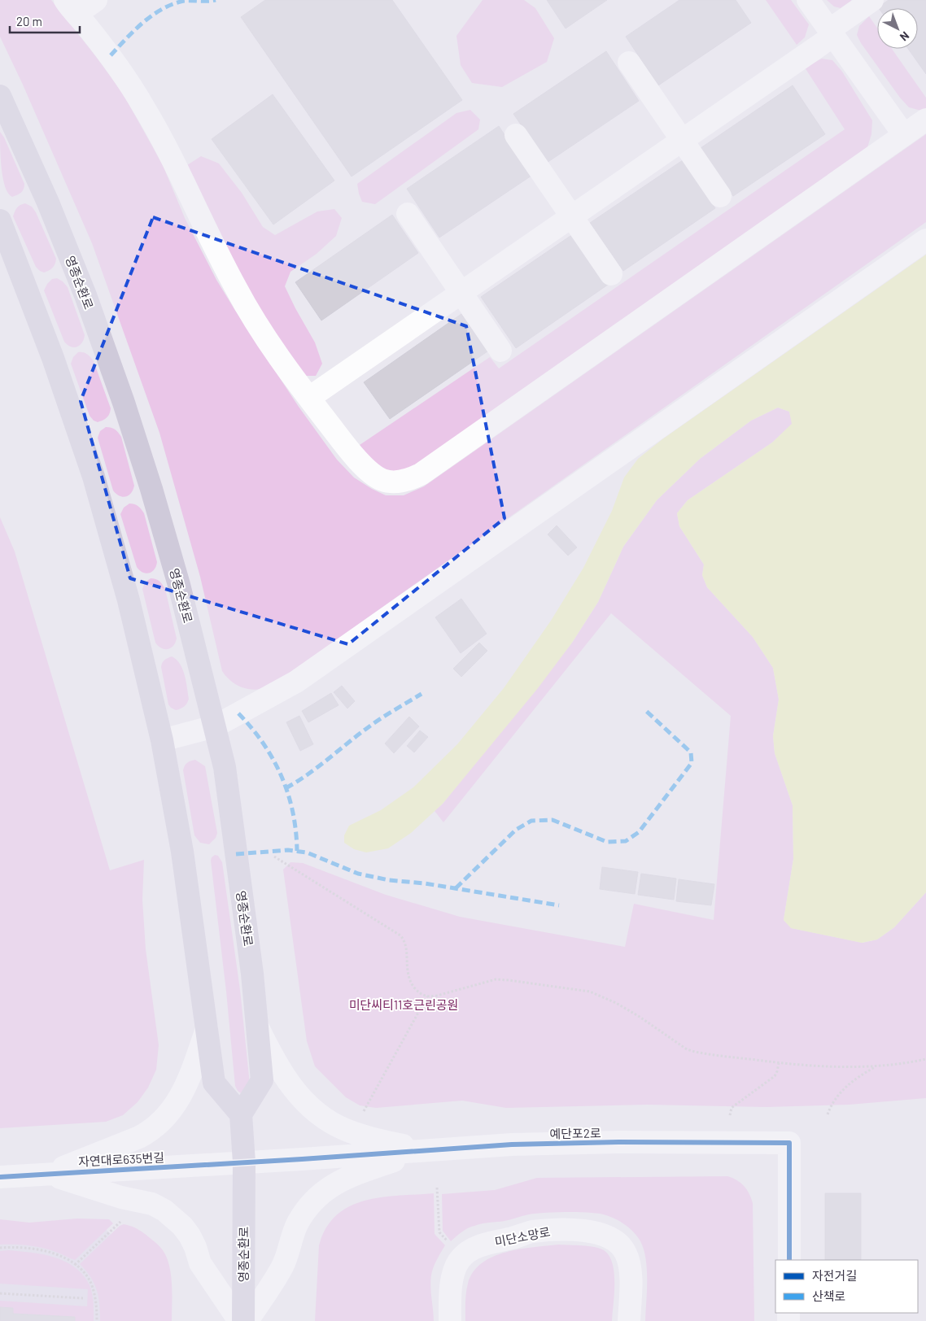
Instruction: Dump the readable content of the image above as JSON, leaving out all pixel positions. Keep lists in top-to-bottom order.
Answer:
{
  "streets": {
    "main road": ["영종순환로"],
    "street": ["예단포2로", "자연대로635번길", "미단소망로"]
  },
  "crossings": [
    ["영종순환로", "예단포2로"],
    ["영종순환로", "자연대로635번길"],
    ["예단포2로", "자연대로635번길"]
  ],
  "parks": ["미단씨티11호근린공원"],
  "legend": ["자전거길", "산책로"],
  "scale_bar": "20 m",
  "north": "bottom right"
}
